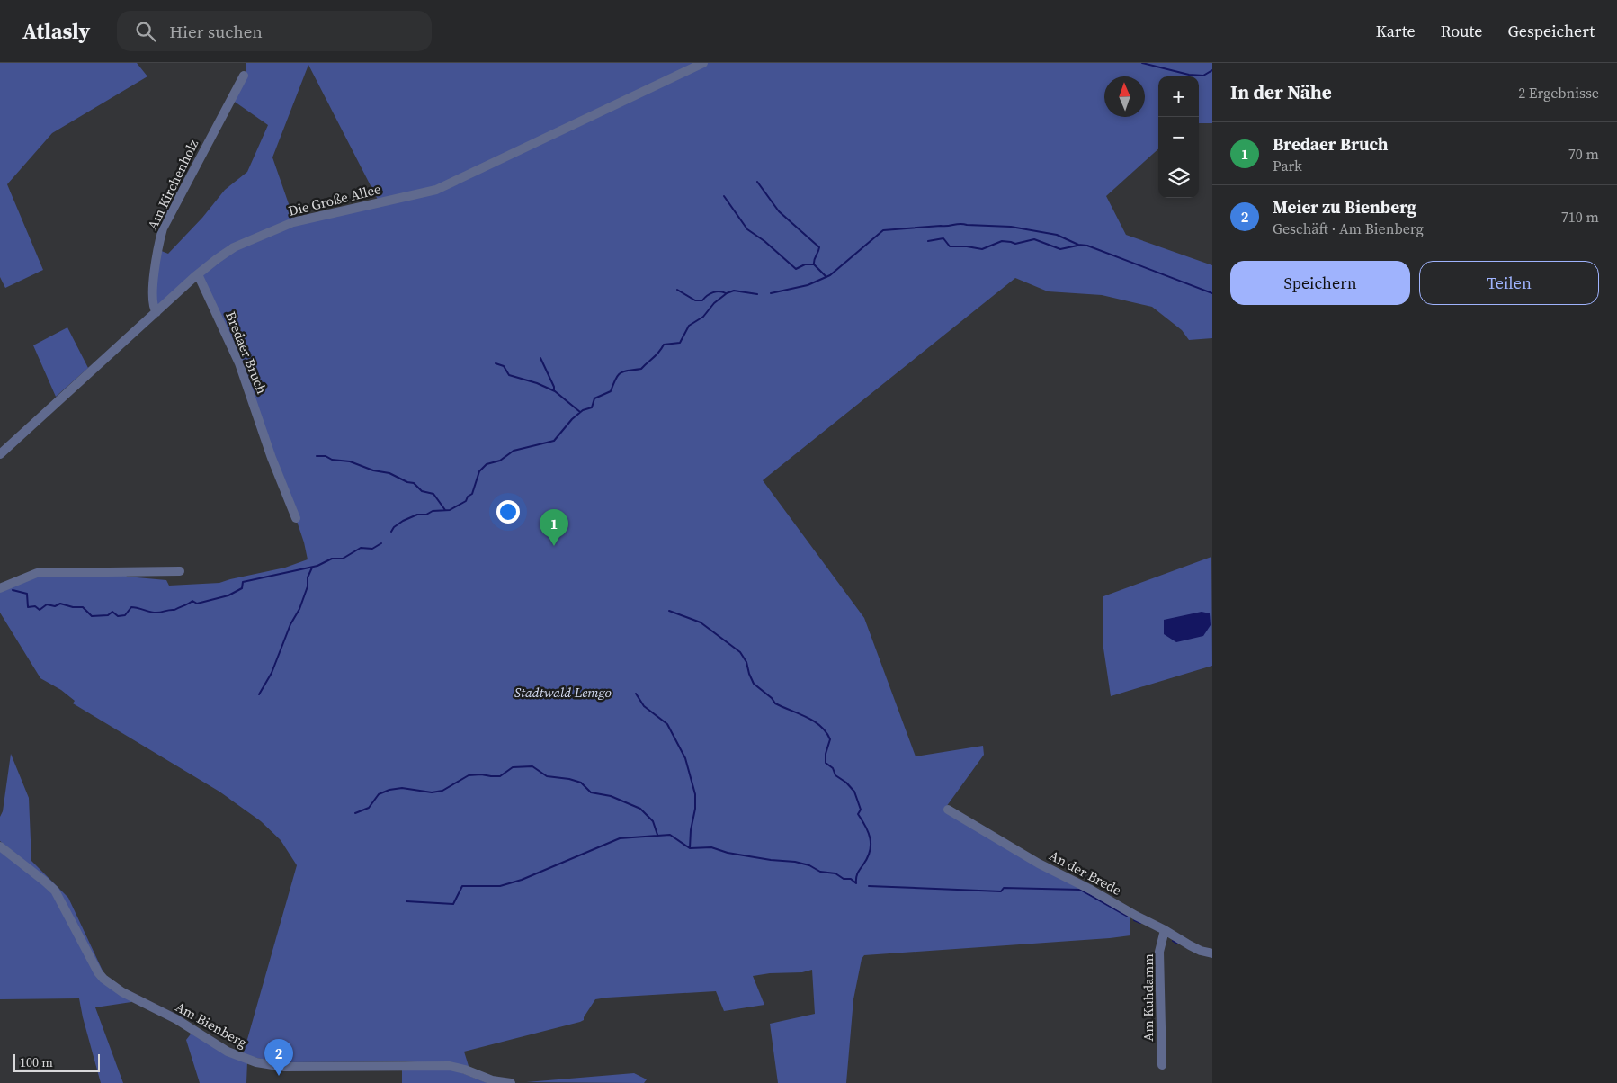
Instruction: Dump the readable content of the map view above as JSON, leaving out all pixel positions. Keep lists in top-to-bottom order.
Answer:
{
  "streets": {
    "street": [
      "Am Kirchenholz",
      "Die Große Allee",
      "Bredaer Bruch",
      "An der Brede",
      "Am Kuhdamm",
      "Am Bienberg"
    ]
  },
  "crossings": [
    ["Am Kirchenholz", "Die Große Allee"],
    ["Die Große Allee", "Bredaer Bruch"],
    ["An der Brede", "Am Kuhdamm"]
  ],
  "parks": ["Stadtwald Lemgo"],
  "scale_bar": "100 m",
  "north": "top",
  "page": {
    "header": "Atlasly",
    "search": "Hier suchen",
    "nav": ["Karte", "Route", "Gespeichert"],
    "heading": ["In der Nähe", "2 Ergebnisse"],
    "map_buttons": ["+", "−"],
    "list": [
      {
        "mark": "1",
        "name": "Bredaer Bruch",
        "note": "Park",
        "value": "70 m"
      },
      {
        "mark": "2",
        "name": "Meier zu Bienberg",
        "note": "Geschäft · Am Bienberg",
        "value": "710 m"
      }
    ],
    "buttons": ["Speichern", "Teilen"],
    "pins": ["1", "2"],
    "scale": "100 m"
  }
}
